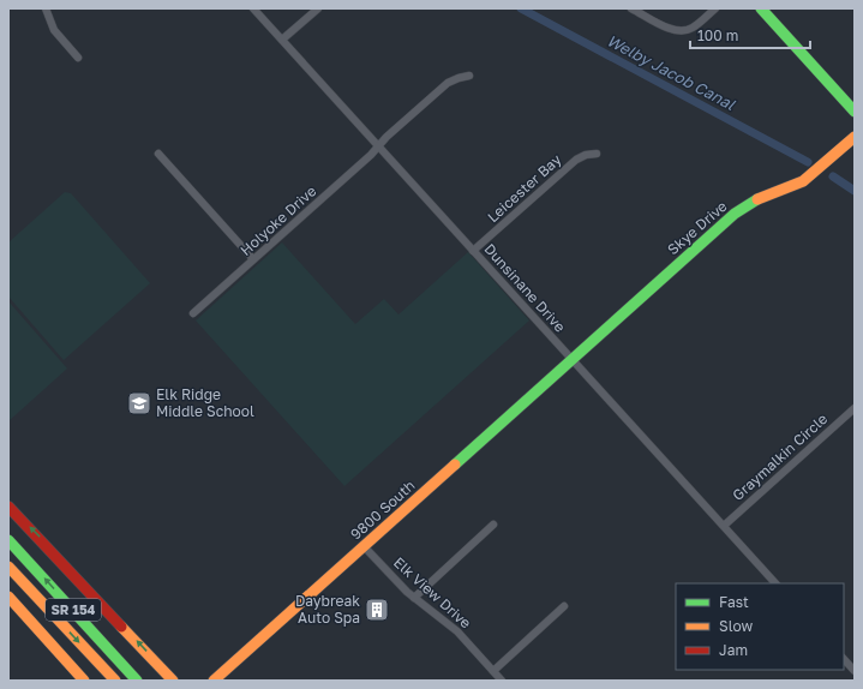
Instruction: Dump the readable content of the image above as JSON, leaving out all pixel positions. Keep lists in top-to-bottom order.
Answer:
{
  "streets": {
    "main road": ["Skye Drive", "9800 South", "SR 154"],
    "street": [
      "Leicester Bay",
      "Holyoke Drive",
      "Dunsinane Drive",
      "Graymalkin Circle",
      "Elk View Drive"
    ]
  },
  "crossings": [
    ["Leicester Bay", "Dunsinane Drive"],
    ["Holyoke Drive", "Dunsinane Drive"],
    ["Skye Drive", "Dunsinane Drive"],
    ["Skye Drive", "9800 South"],
    ["Dunsinane Drive", "Graymalkin Circle"],
    ["Dunsinane Drive", "9800 South"],
    ["9800 South", "Elk View Drive"]
  ],
  "water": ["Welby Jacob Canal"],
  "places": {
    "school or university": ["Elk Ridge Middle School"],
    "building": ["Daybreak Auto Spa"]
  },
  "legend": ["Fast", "Slow", "Jam"],
  "scale_bar": "100 m"
}
